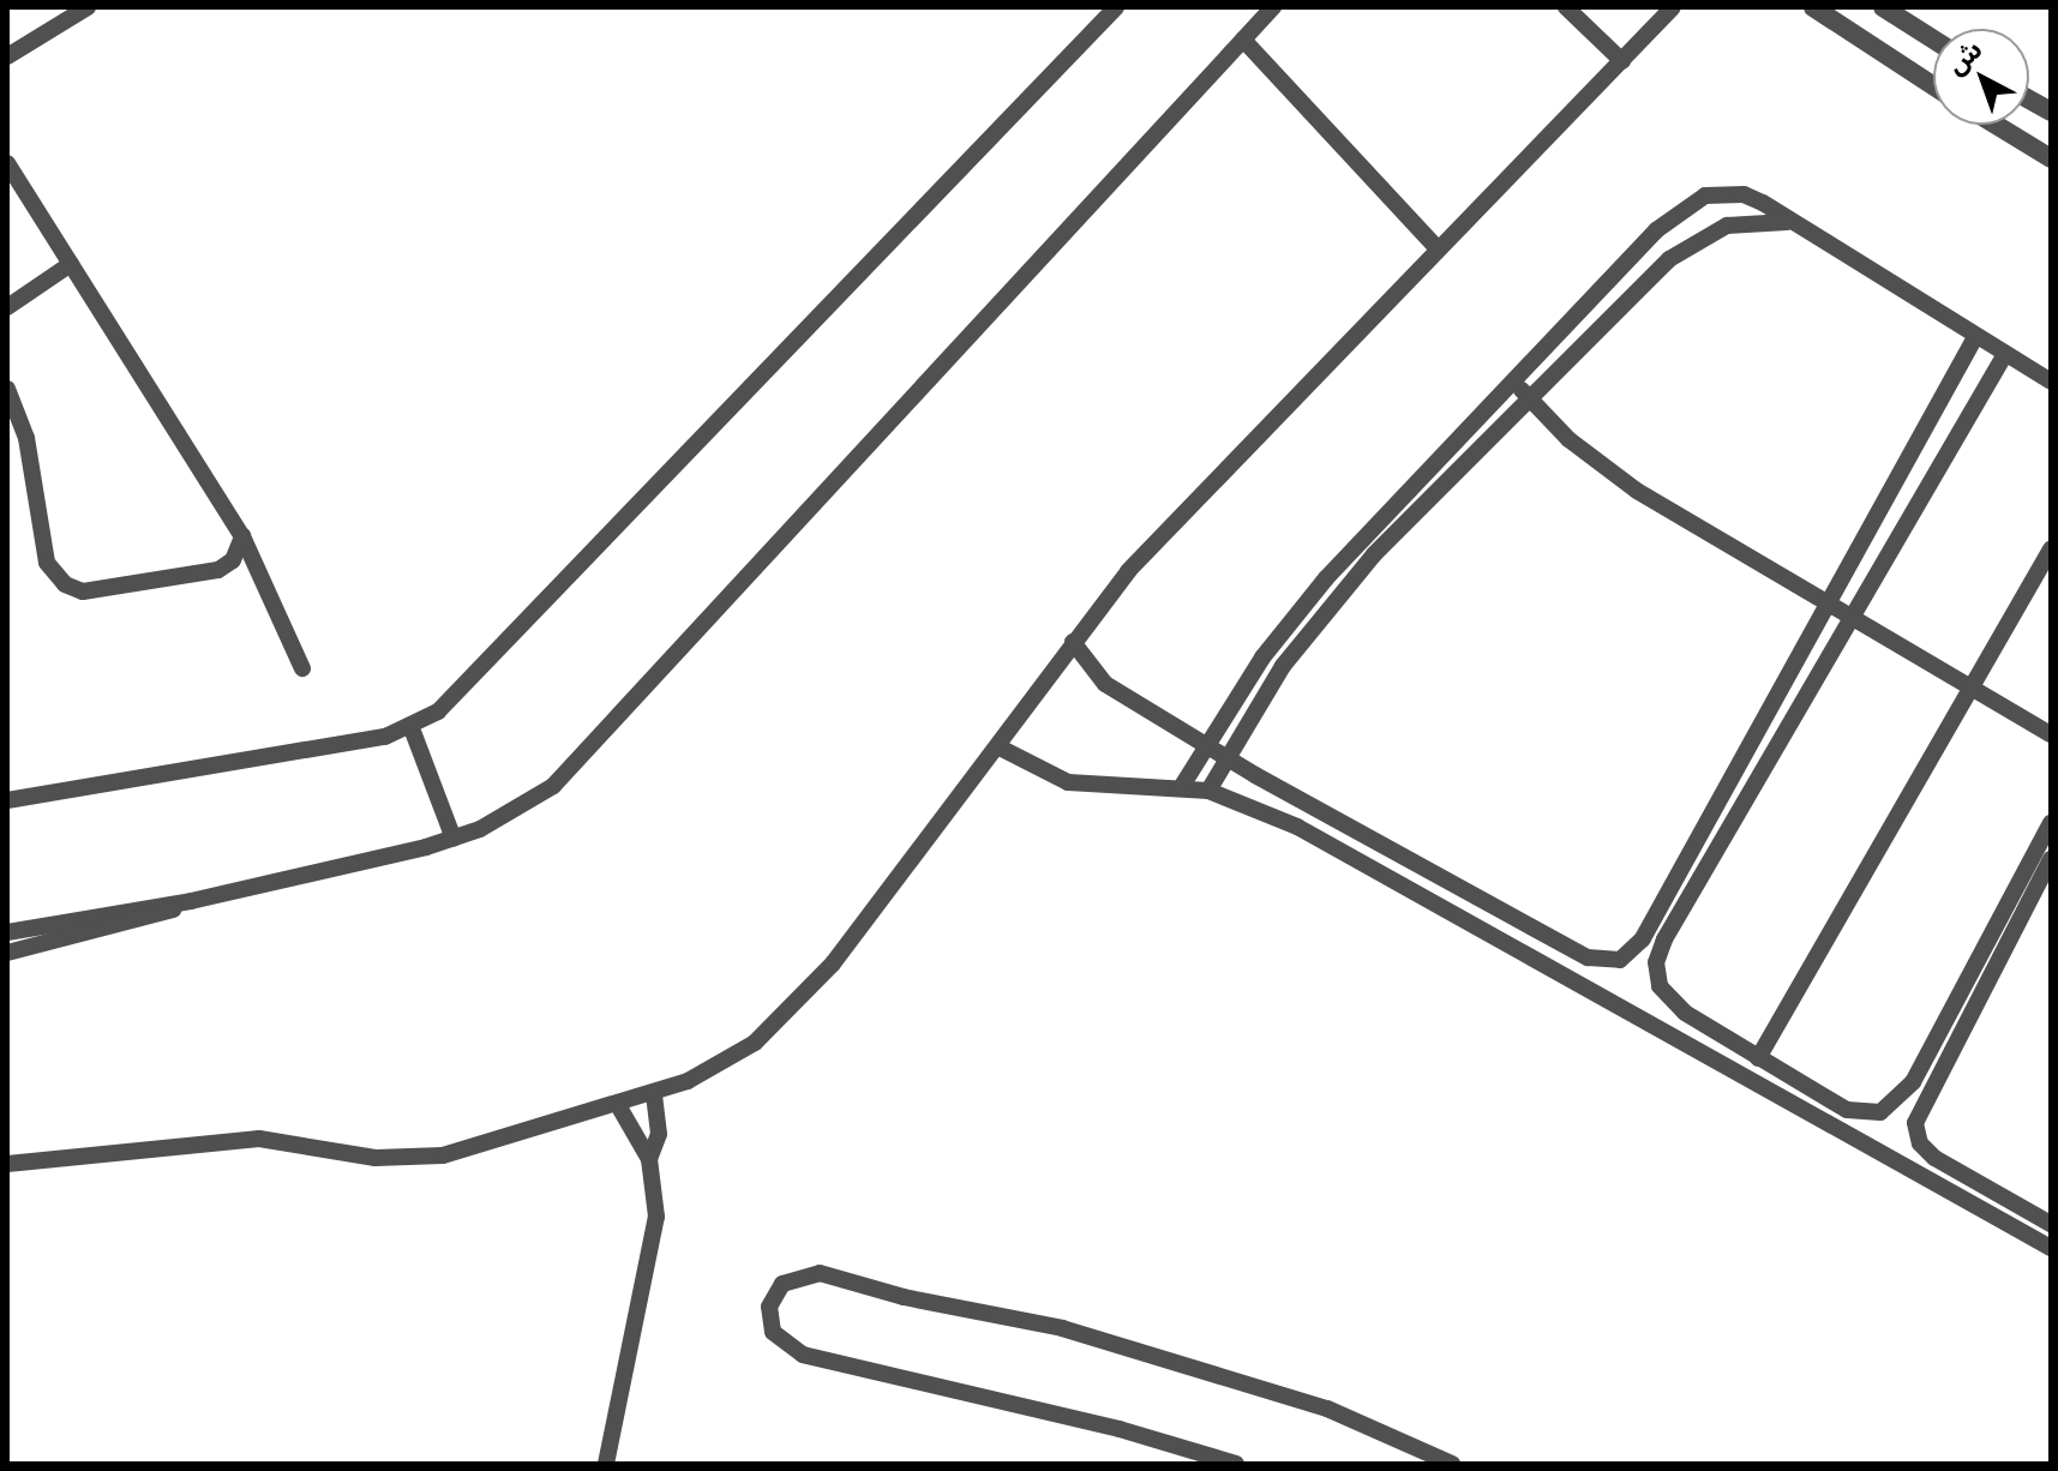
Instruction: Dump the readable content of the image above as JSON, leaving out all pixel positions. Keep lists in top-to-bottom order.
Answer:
{
  "north": "top left"
}
